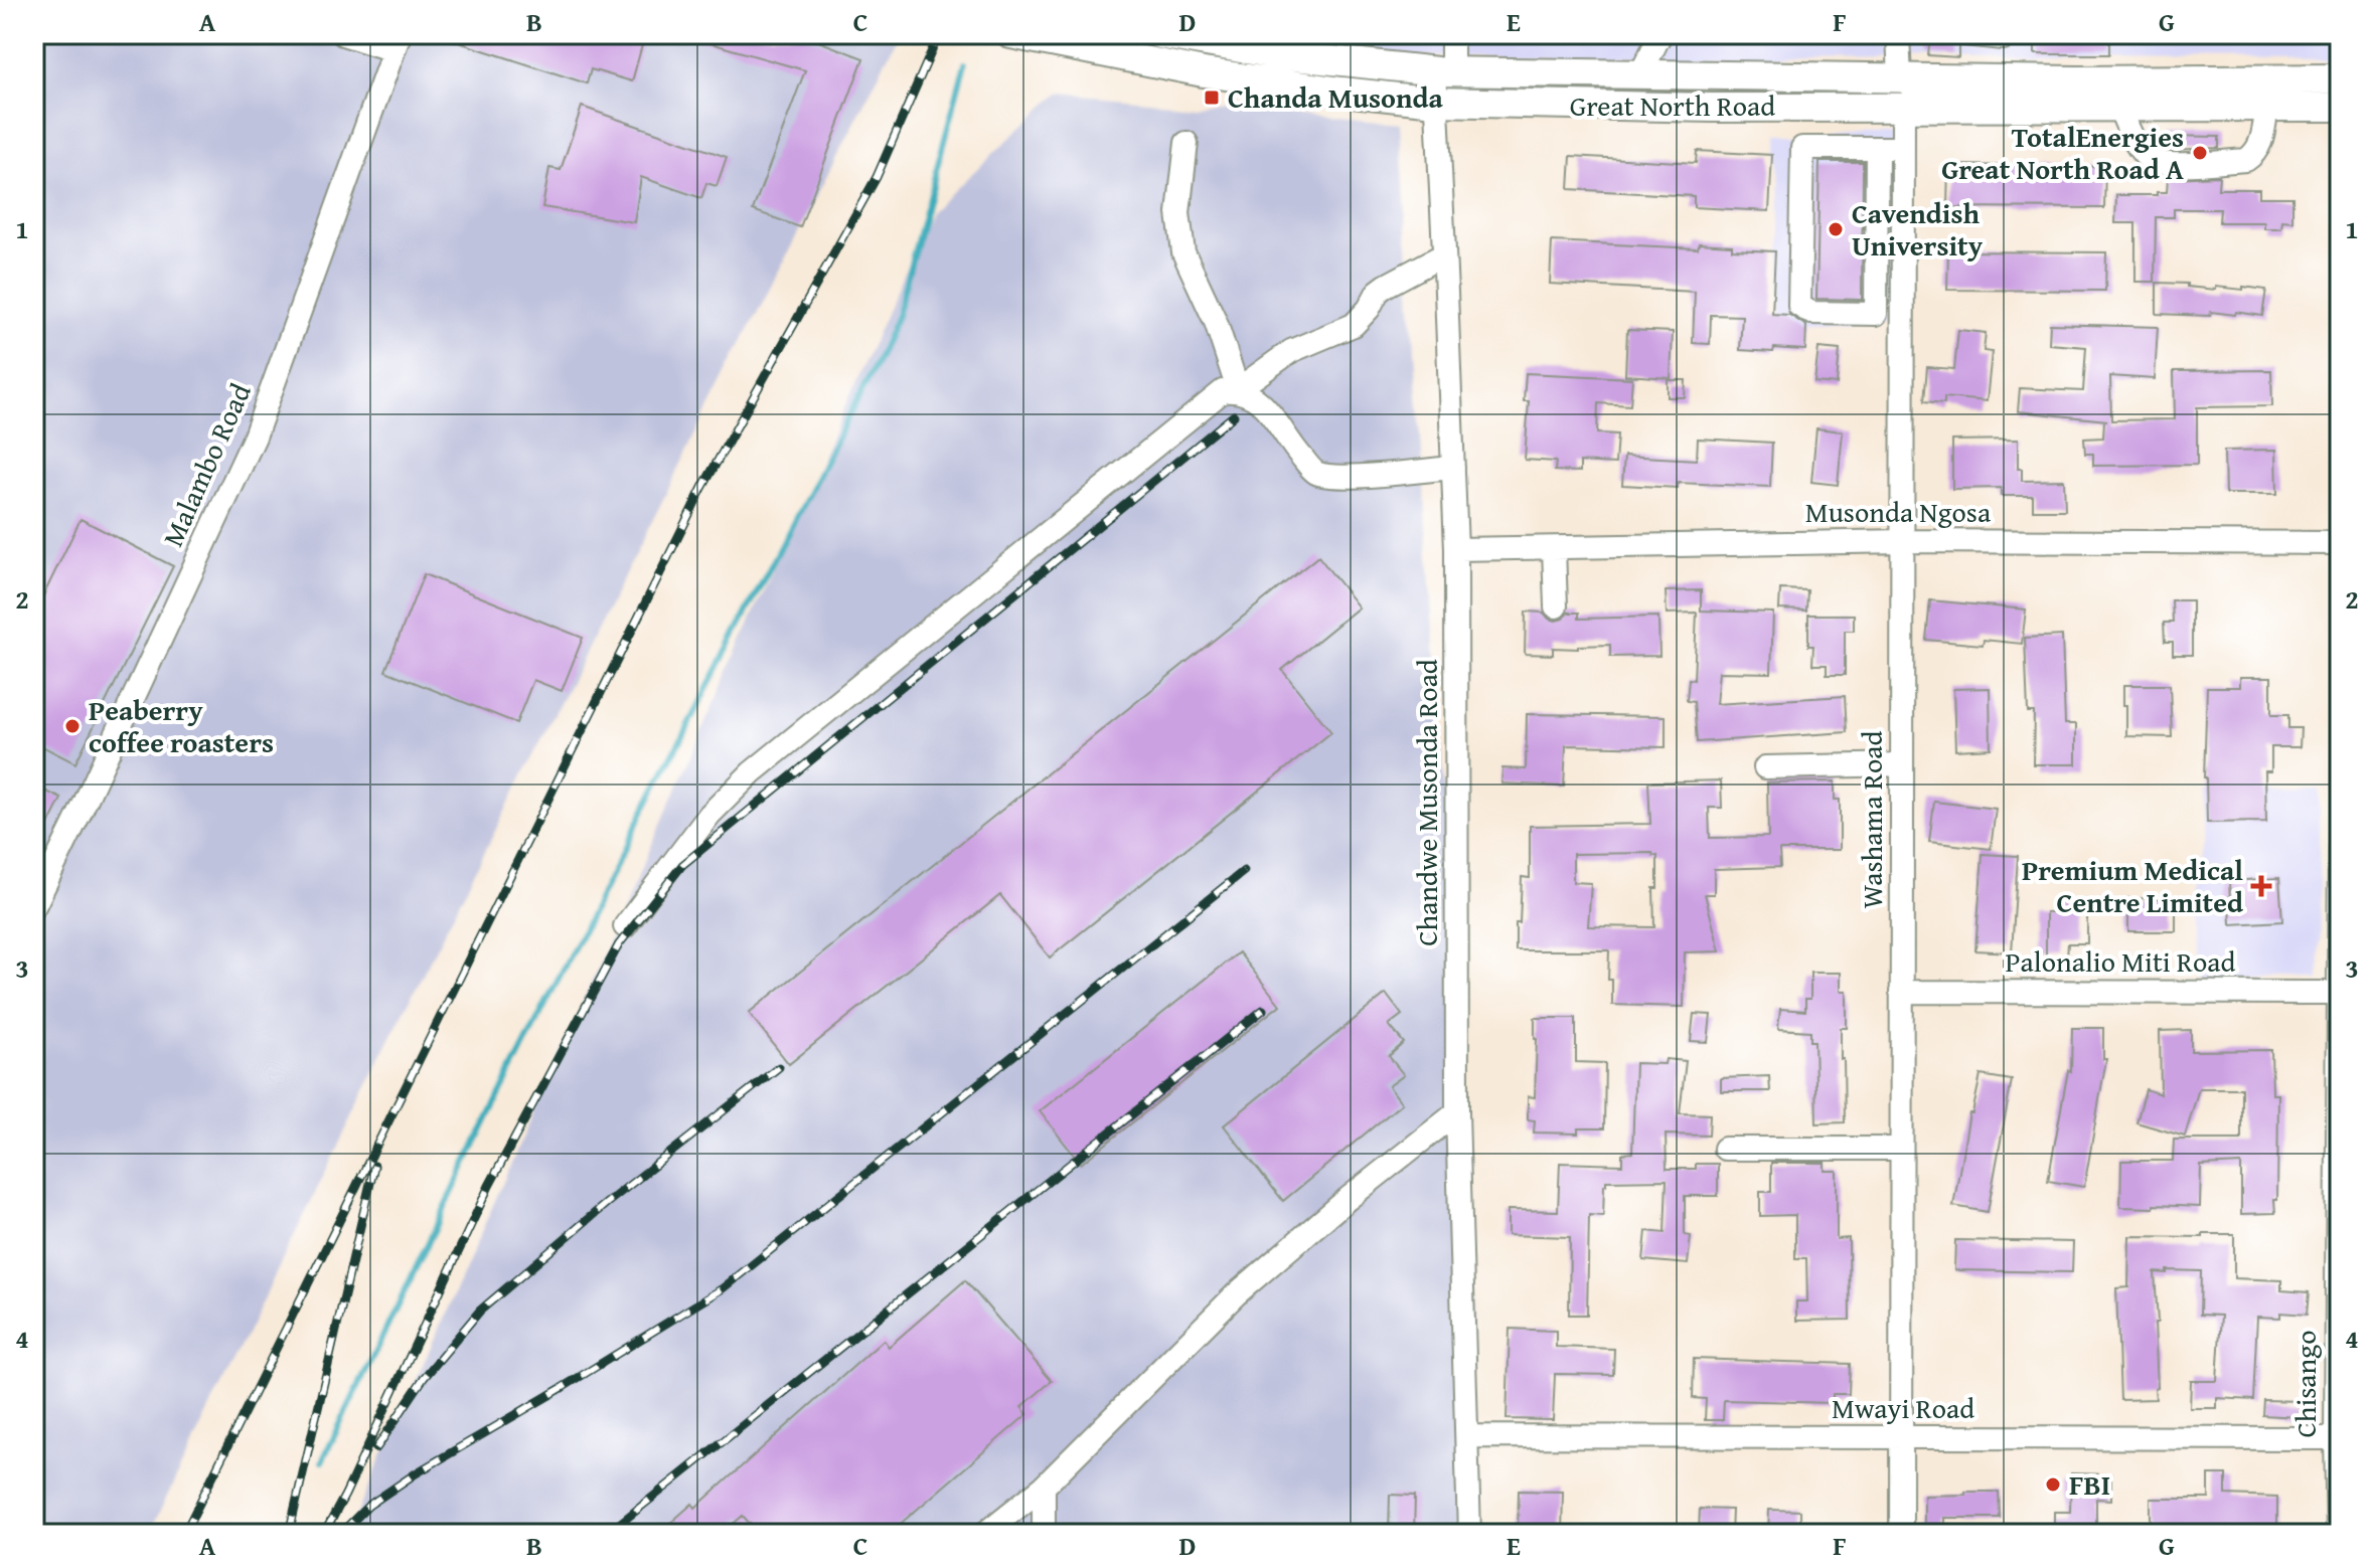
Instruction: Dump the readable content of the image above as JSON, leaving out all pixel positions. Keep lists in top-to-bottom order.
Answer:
{
  "streets": {
    "main road": ["Great North Road"],
    "street": [
      "Malambo Road",
      "Musonda Ngosa",
      "Chandwe Musonda Road",
      "Washama Road",
      "Palonalio Miti Road",
      "Chisango",
      "Mwayi Road"
    ]
  },
  "crossings": [
    ["Great North Road", "Chandwe Musonda Road"],
    ["Great North Road", "Washama Road"],
    ["Musonda Ngosa", "Chandwe Musonda Road"],
    ["Musonda Ngosa", "Washama Road"],
    ["Chandwe Musonda Road", "Mwayi Road"],
    ["Washama Road", "Palonalio Miti Road"],
    ["Washama Road", "Mwayi Road"],
    ["Palonalio Miti Road", "Chisango"],
    ["Chisango", "Mwayi Road"]
  ],
  "places": {
    "transit": ["Chanda Musonda"],
    "other": [
      "TotalEnergies Great North Road A",
      "Cavendish University",
      "Peaberry coffee roasters",
      "FBI"
    ],
    "health": ["Premium Medical Centre Limited"]
  },
  "grid": {
    "columns": [
      "A",
      "B",
      "C",
      "D",
      "E",
      "F",
      "G"
    ],
    "rows": [
      "1",
      "2",
      "3",
      "4"
    ]
  }
}
